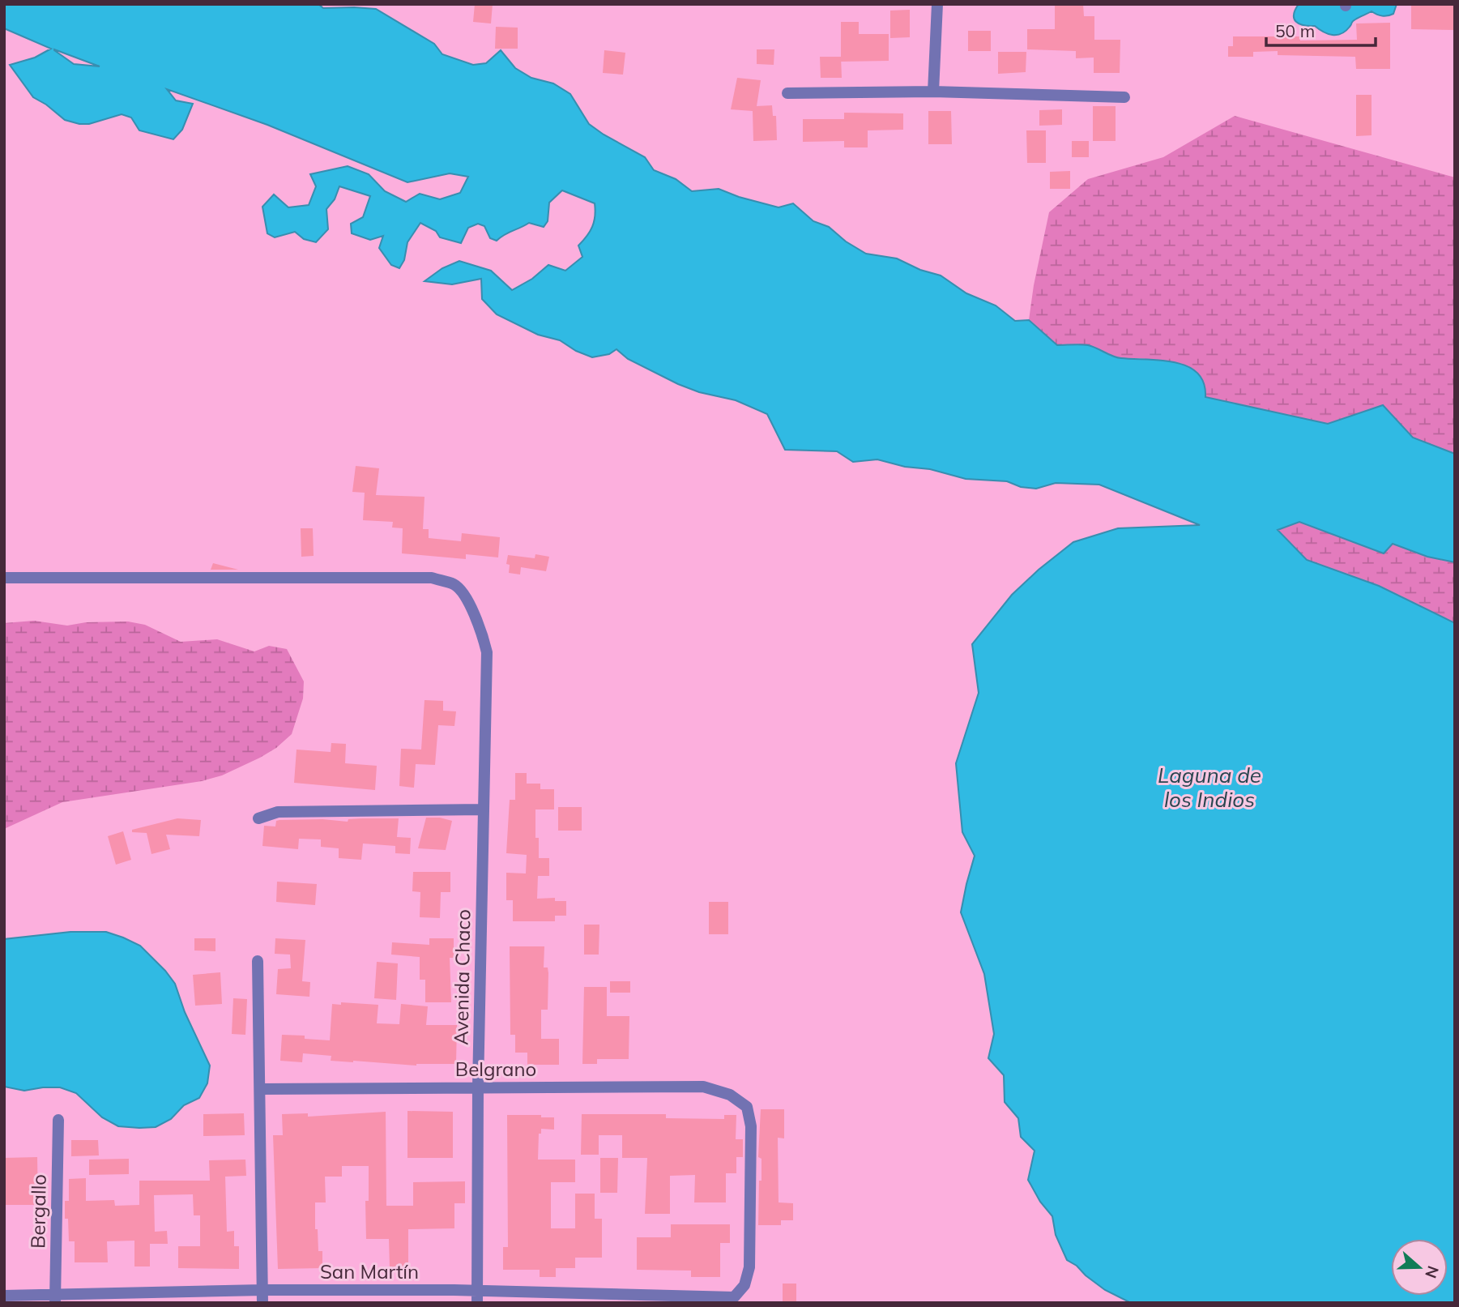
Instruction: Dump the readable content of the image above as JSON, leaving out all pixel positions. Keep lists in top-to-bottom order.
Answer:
{
  "streets": {
    "street": [
      "Avenida Chaco",
      "Belgrano",
      "Bergallo",
      "San Martín"
    ]
  },
  "crossings": [
    ["Avenida Chaco", "Belgrano"],
    ["Avenida Chaco", "San Martín"],
    ["Belgrano", "San Martín"],
    ["Bergallo", "San Martín"]
  ],
  "water": ["Laguna de los Indios"],
  "scale_bar": "50 m",
  "north": "right"
}
